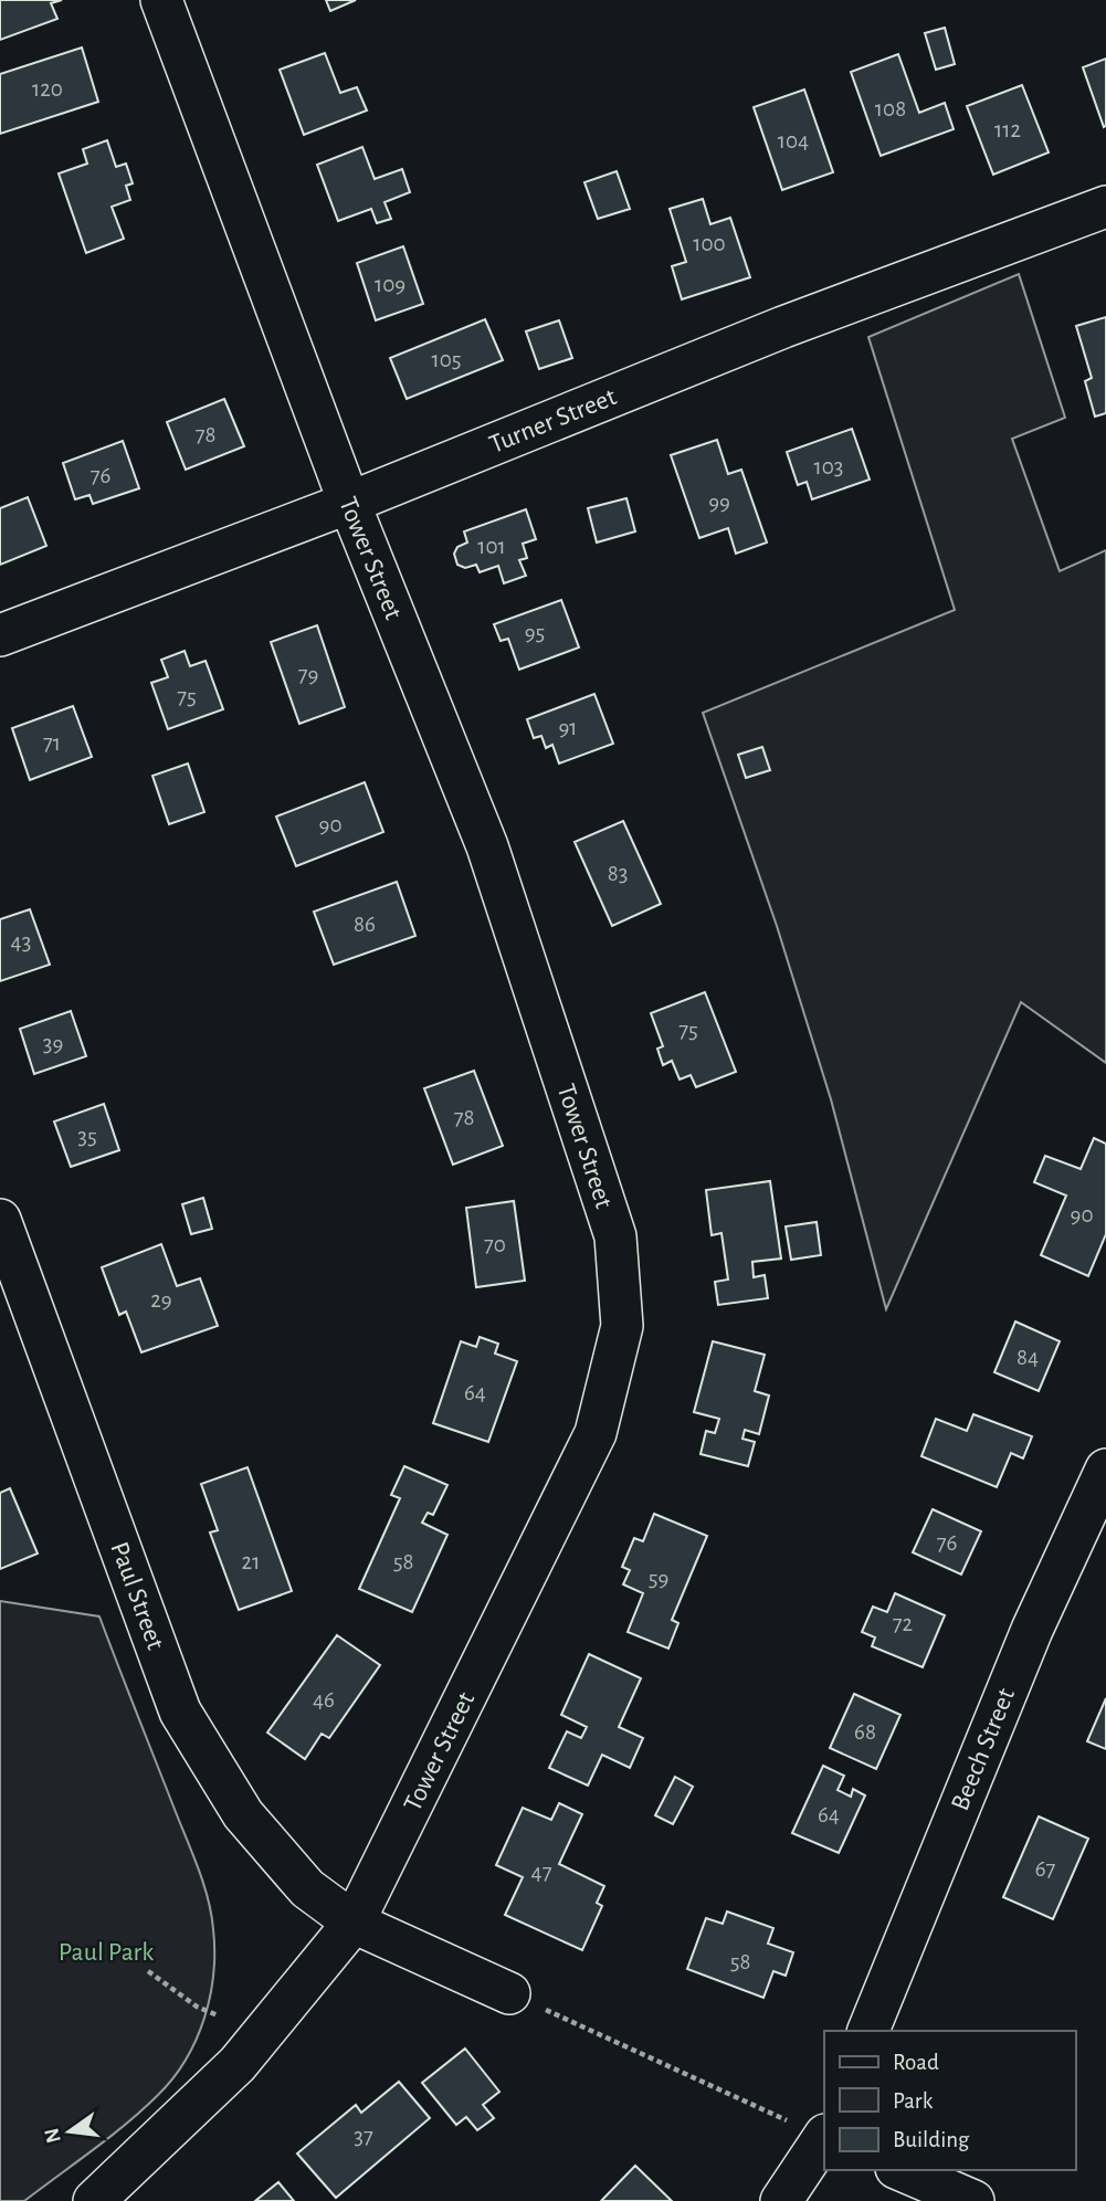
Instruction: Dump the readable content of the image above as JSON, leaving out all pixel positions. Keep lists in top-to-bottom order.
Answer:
{
  "streets": {
    "street": [
      "Turner Street",
      "Tower Street",
      "Paul Street",
      "Beech Street"
    ]
  },
  "crossings": [
    ["Turner Street", "Tower Street"],
    ["Tower Street", "Paul Street"]
  ],
  "parks": ["Paul Park"],
  "house_numbers": [
    "120",
    "108",
    "112",
    "104",
    "100",
    "109",
    "105",
    "78",
    "103",
    "76",
    "99",
    "101",
    "95",
    "79",
    "75",
    "91",
    "71",
    "90",
    "83",
    "86",
    "43",
    "75",
    "39",
    "78",
    "35",
    "90",
    "70",
    "29",
    "84",
    "64",
    "76",
    "21",
    "58",
    "59",
    "72",
    "46",
    "68",
    "64",
    "67",
    "47",
    "58",
    "37"
  ],
  "legend": ["Road", "Park", "Building"],
  "north": "left"
}
